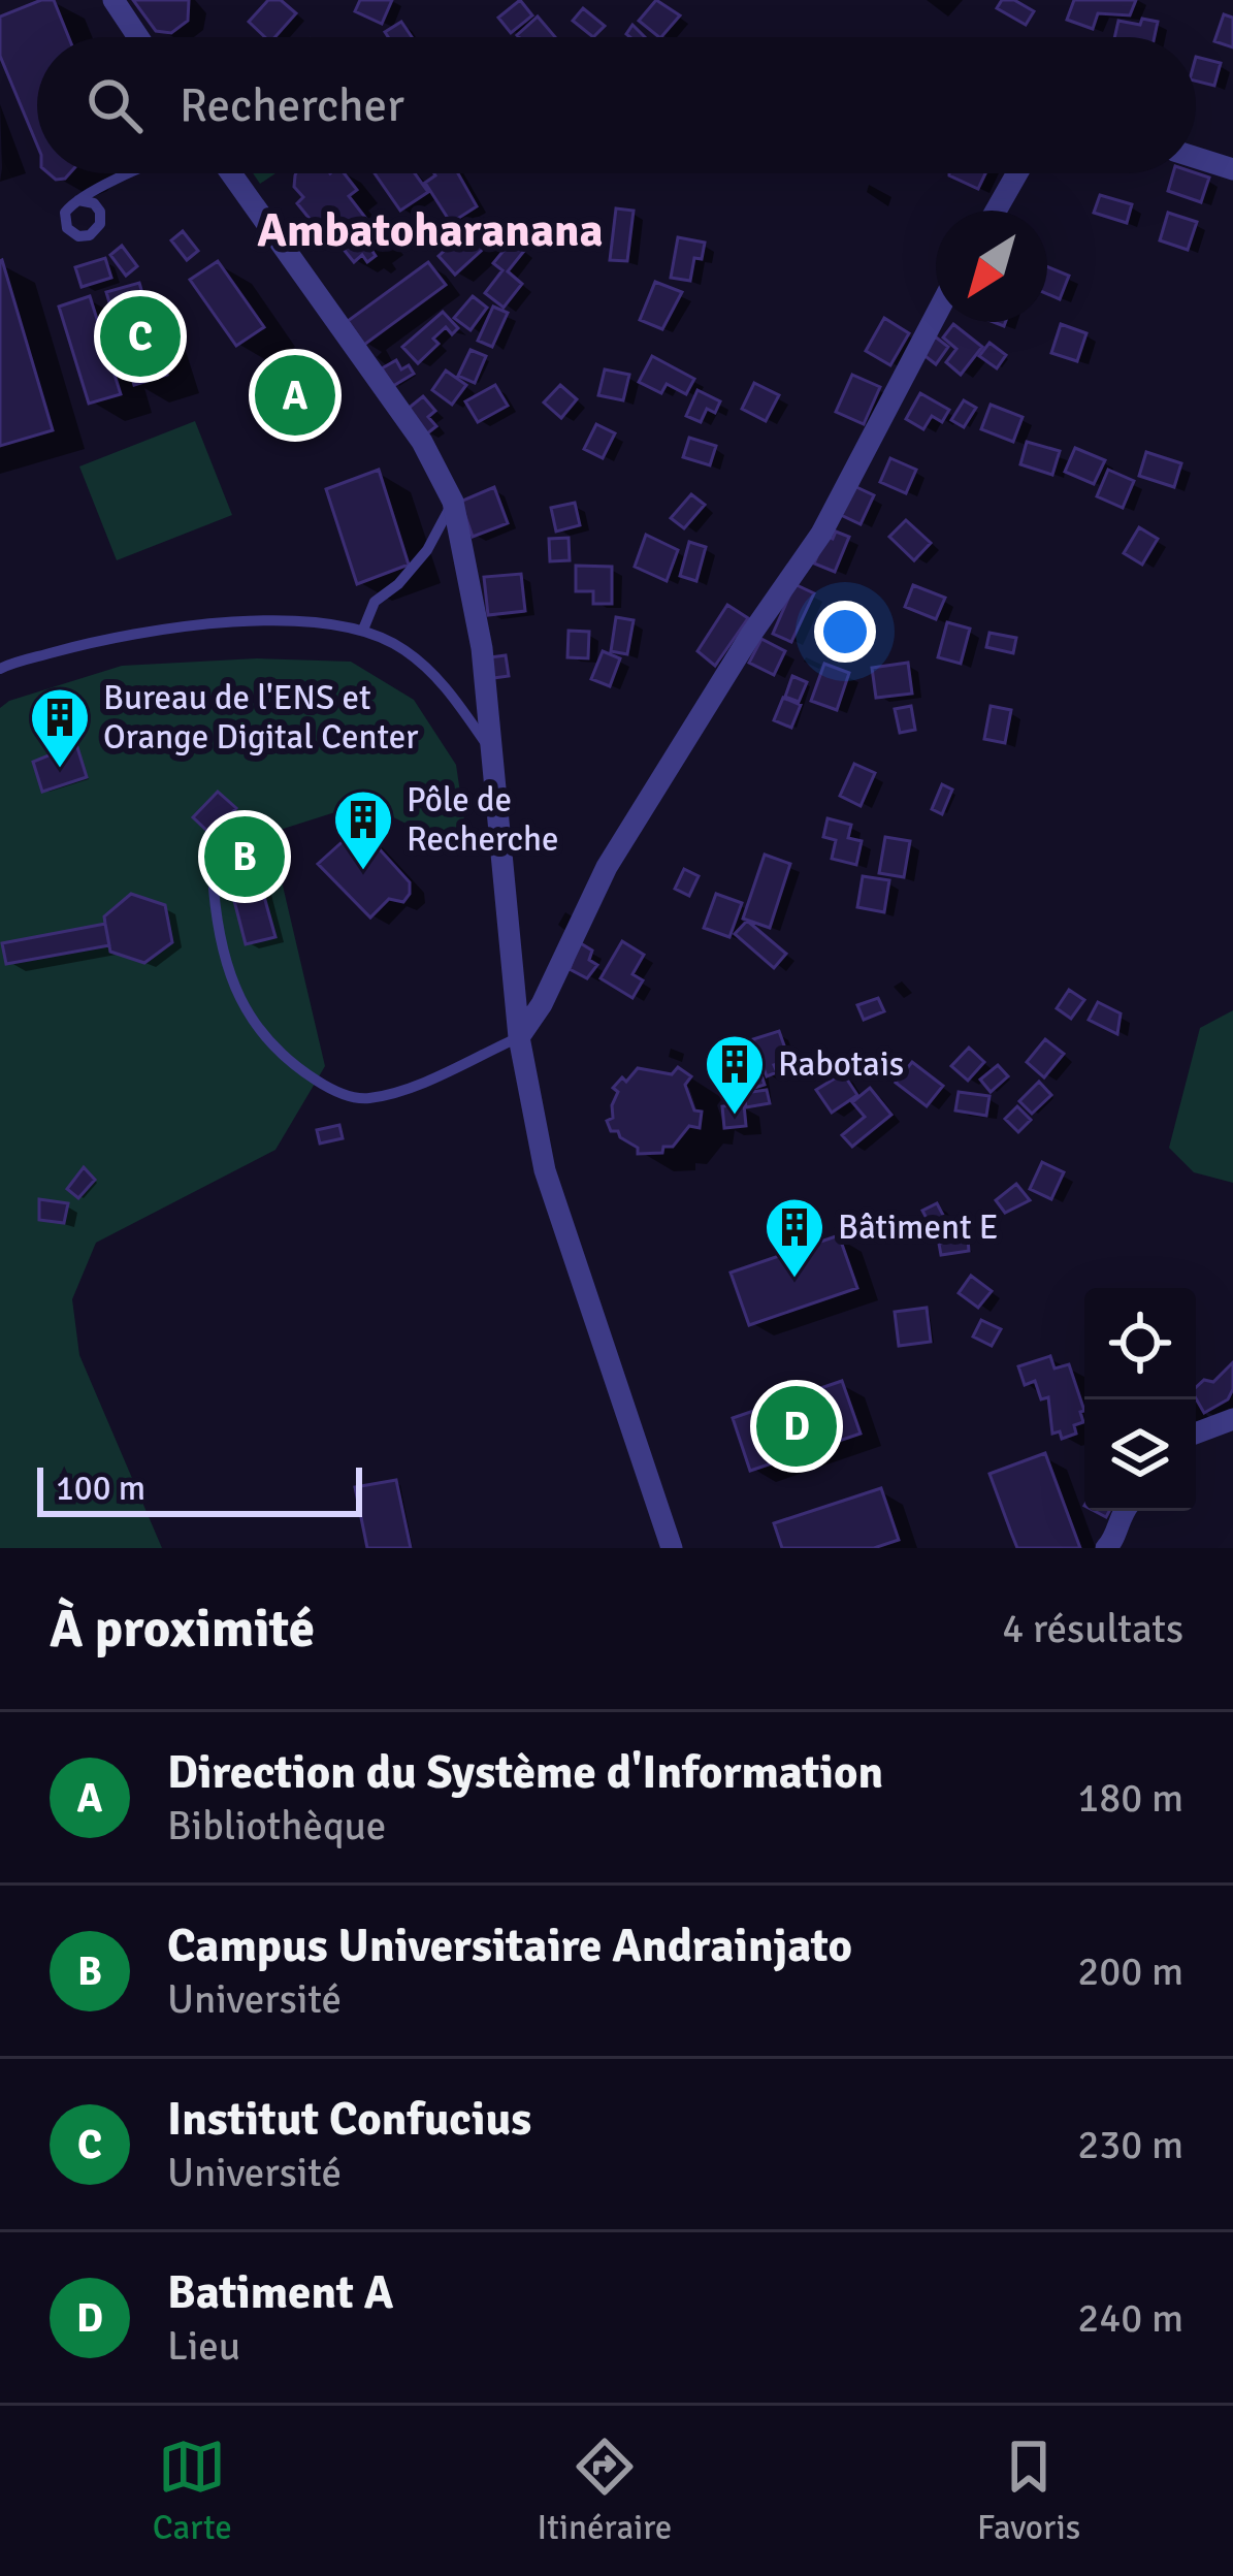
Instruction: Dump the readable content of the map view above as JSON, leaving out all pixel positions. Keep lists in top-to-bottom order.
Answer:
{
  "districts": ["Ambatoharanana"],
  "places": {
    "building": [
      "Bureau de l'ENS et Orange Digital Center",
      "Pôle de Recherche",
      "Rabotais",
      "Bâtiment E"
    ]
  },
  "scale_bar": "100 m",
  "north": "bottom left",
  "page": {
    "search": "Rechercher",
    "pins": [
      "C",
      "A",
      "B",
      "D"
    ],
    "scale": "100 m",
    "heading": ["À proximité", "4 résultats"],
    "list": [
      {
        "mark": "A",
        "name": "Direction du Système d'Information",
        "note": "Bibliothèque",
        "value": "180 m"
      },
      {
        "mark": "B",
        "name": "Campus Universitaire Andrainjato",
        "note": "Université",
        "value": "200 m"
      },
      {
        "mark": "C",
        "name": "Institut Confucius",
        "note": "Université",
        "value": "230 m"
      },
      {
        "mark": "D",
        "name": "Batiment A",
        "note": "Lieu",
        "value": "240 m"
      }
    ],
    "nav": ["Carte", "Itinéraire", "Favoris"]
  }
}
